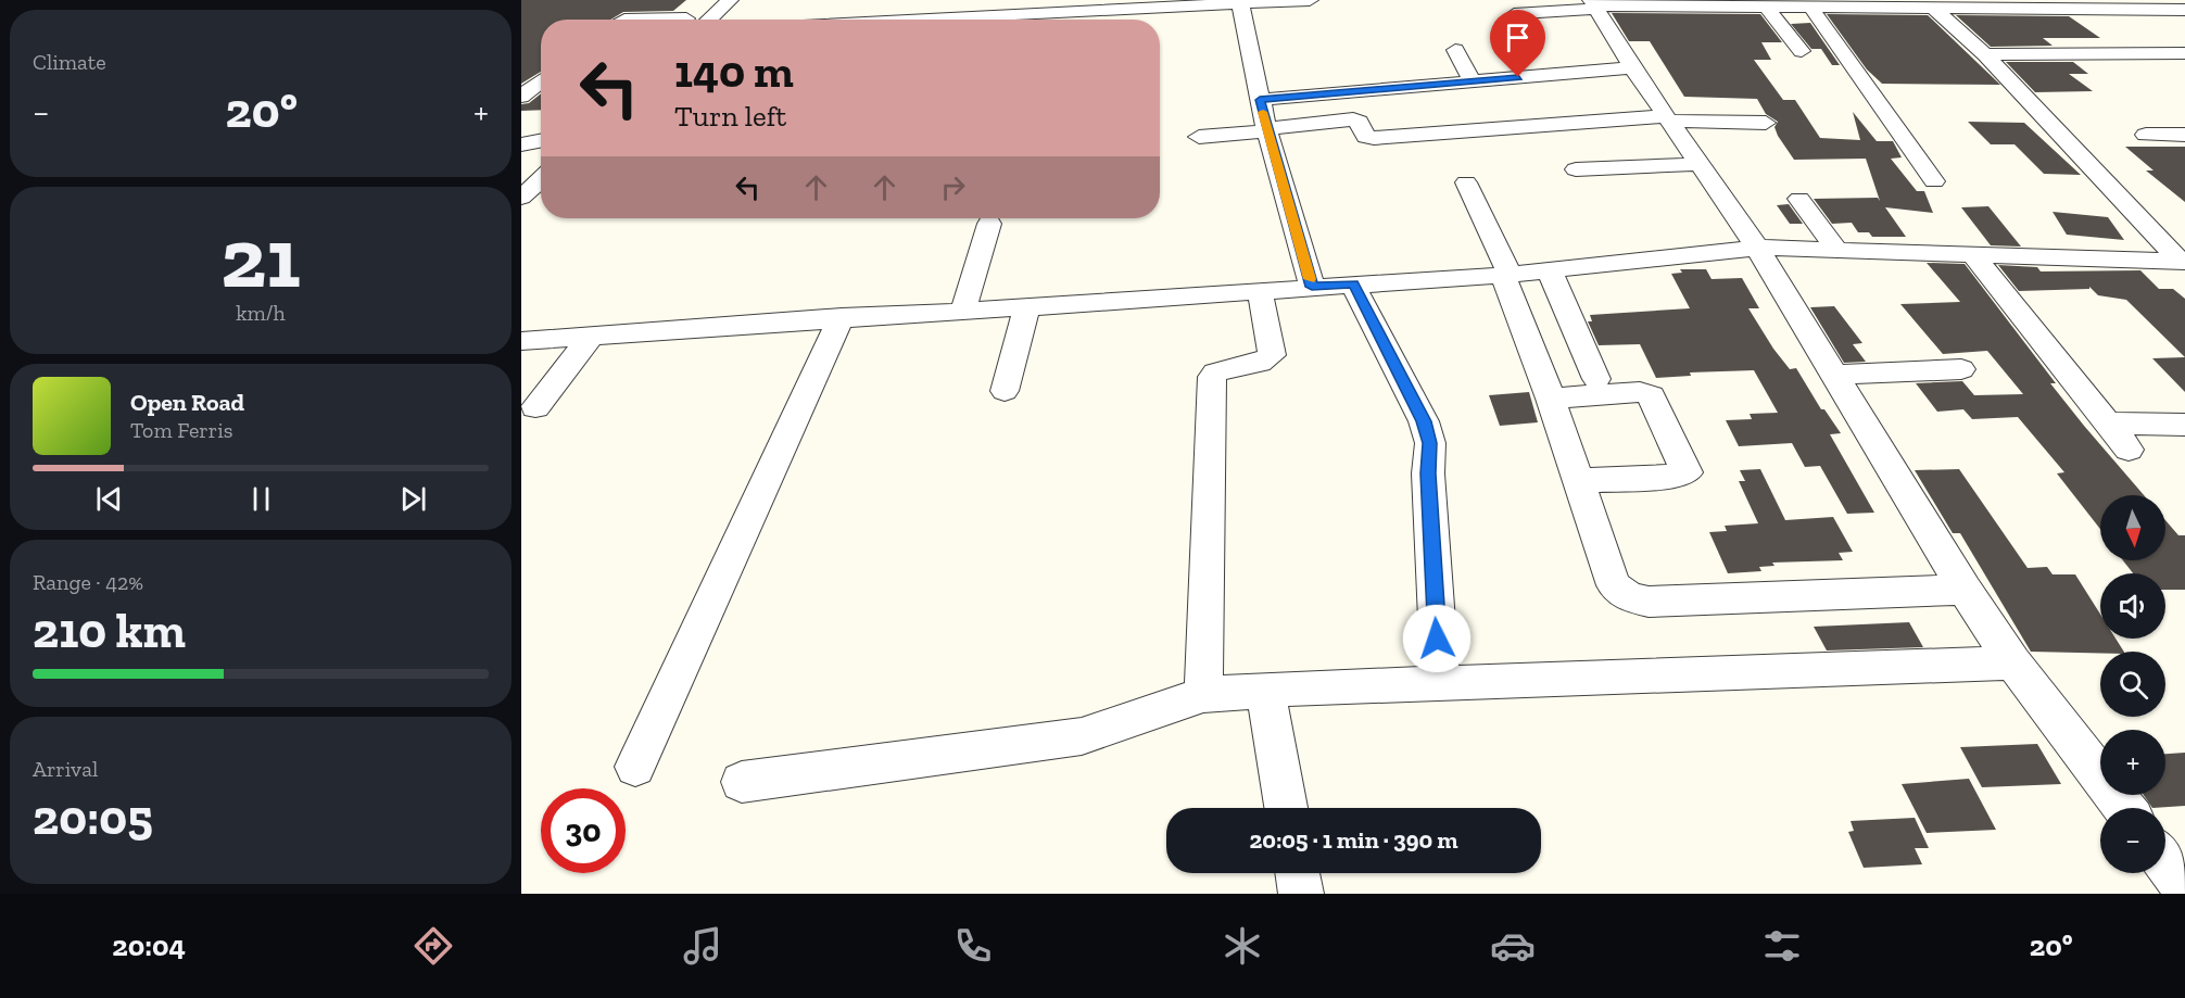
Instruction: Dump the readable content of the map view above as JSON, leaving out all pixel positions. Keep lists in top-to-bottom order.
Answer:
{
  "north": "bottom",
  "page": {
    "tile": [
      "Climate",
      ["21", "km/h"],
      ["Range · 42%", "210 km"],
      ["Arrival", "20:05"]
    ],
    "turn": ["140 m", "Turn left"],
    "heat": ["−", "20°", "+"],
    "song": ["Open Road", "Tom Ferris"],
    "map_buttons": ["+", "−"],
    "limit": "30",
    "trip": "20:05 · 1 min · 390 m",
    "tabs": ["20:04", "20°"]
  }
}
